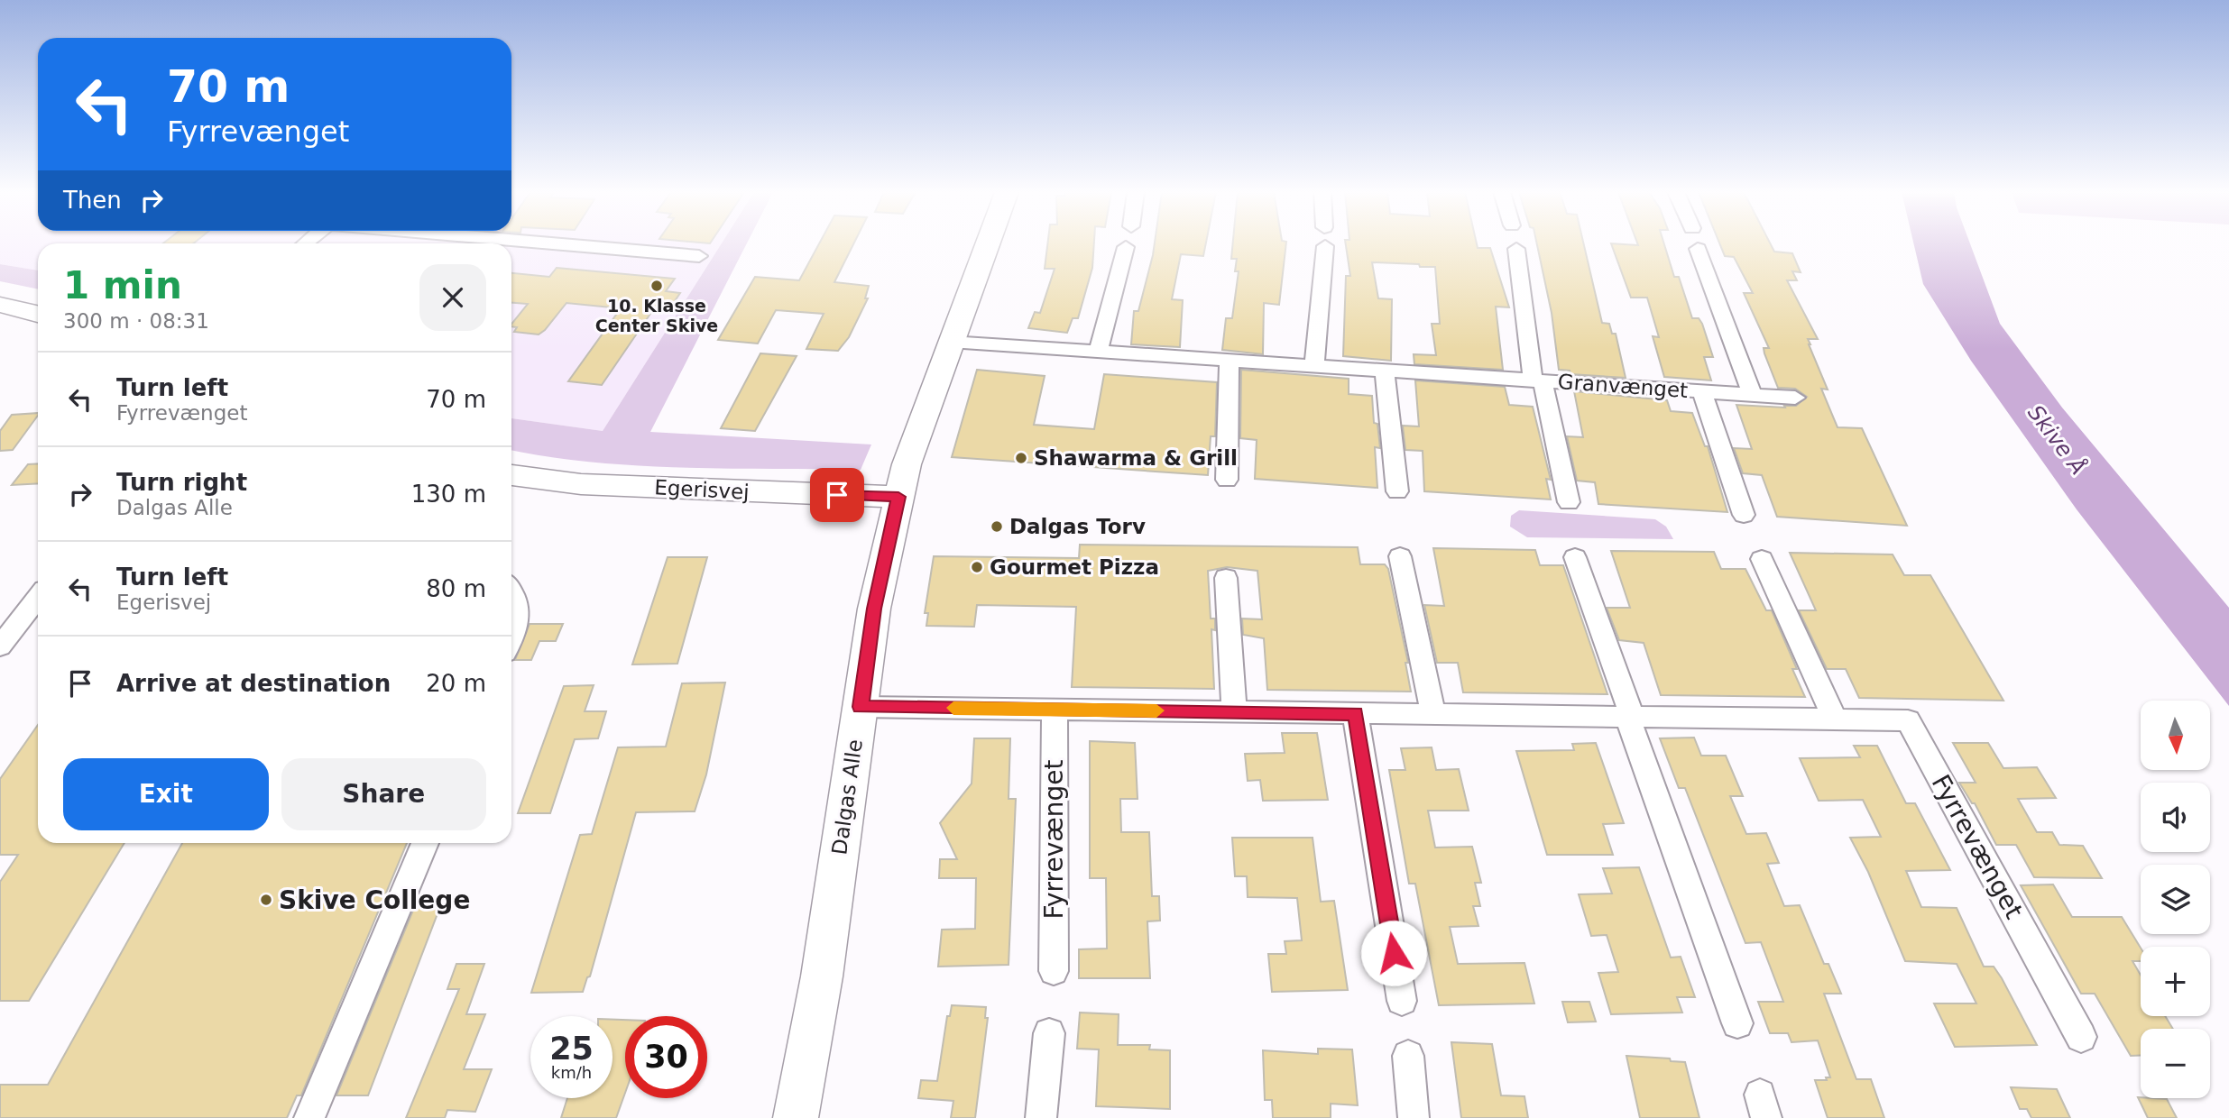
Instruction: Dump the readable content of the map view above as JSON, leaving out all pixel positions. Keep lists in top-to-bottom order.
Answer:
{
  "streets": {
    "street": [
      "Granvænget",
      "Egerisvej",
      "Dalgas Alle",
      "Fyrrevænget"
    ]
  },
  "crossings": [
    ["Granvænget", "Dalgas Alle"],
    ["Egerisvej", "Dalgas Alle"],
    ["Dalgas Alle", "Fyrrevænget"]
  ],
  "water": ["Skive Å"],
  "places": [
    "10. Klasse Center Skive",
    "Shawarma & Grill",
    "Dalgas Torv",
    "Gourmet Pizza",
    "Skive College"
  ],
  "north": "bottom",
  "page": {
    "turn": ["70 m", "Fyrrevænget"],
    "then": "Then",
    "heading": ["1 min", "300 m · 08:31"],
    "list": [
      {
        "name": "Turn left",
        "note": "Fyrrevænget",
        "value": "70 m"
      },
      {
        "name": "Turn right",
        "note": "Dalgas Alle",
        "value": "130 m"
      },
      {
        "name": "Turn left",
        "note": "Egerisvej",
        "value": "80 m"
      },
      {
        "name": "Arrive at destination",
        "value": "20 m"
      }
    ],
    "map_buttons": ["+", "−"],
    "buttons": ["Exit", "Share"],
    "speed": "25 km/h",
    "limit": "30"
  }
}
